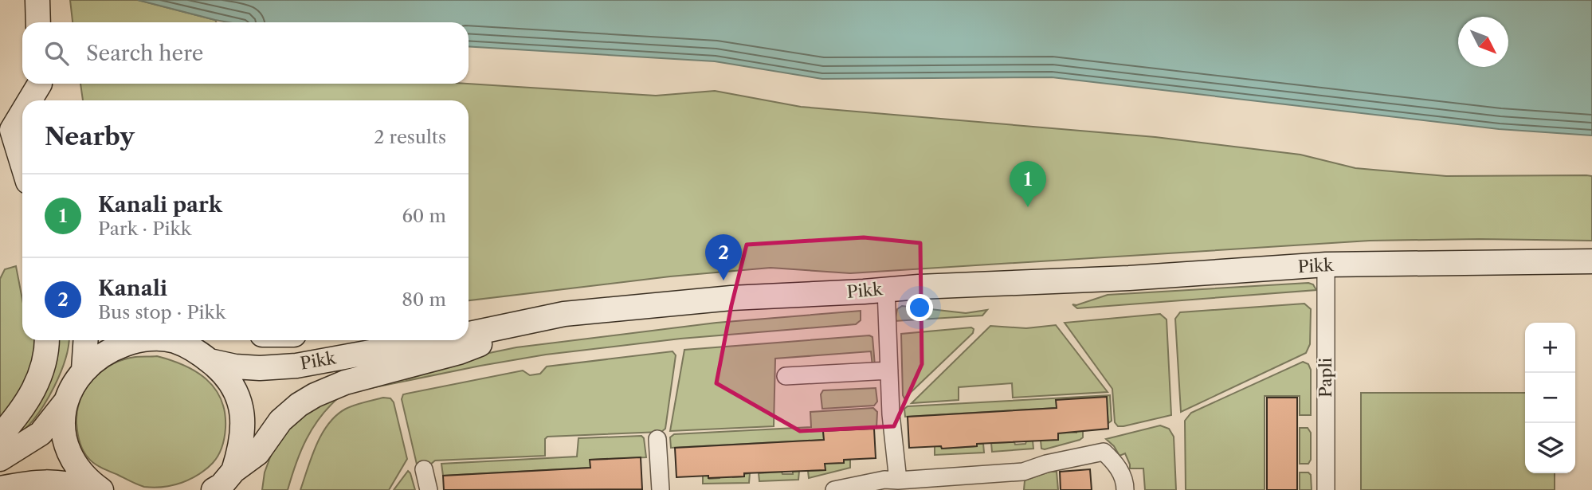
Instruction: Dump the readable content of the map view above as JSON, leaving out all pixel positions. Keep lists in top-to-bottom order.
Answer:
{
  "streets": {
    "street": ["Pikk", "Papli"]
  },
  "crossings": [
    ["Pikk", "Papli"]
  ],
  "north": "bottom right",
  "page": {
    "search": "Search here",
    "heading": ["Nearby", "2 results"],
    "pins": ["1", "2"],
    "list": [
      {
        "mark": "1",
        "name": "Kanali park",
        "note": "Park · Pikk",
        "value": "60 m"
      },
      {
        "mark": "2",
        "name": "Kanali",
        "note": "Bus stop · Pikk",
        "value": "80 m"
      }
    ],
    "map_buttons": ["+", "−"]
  }
}
